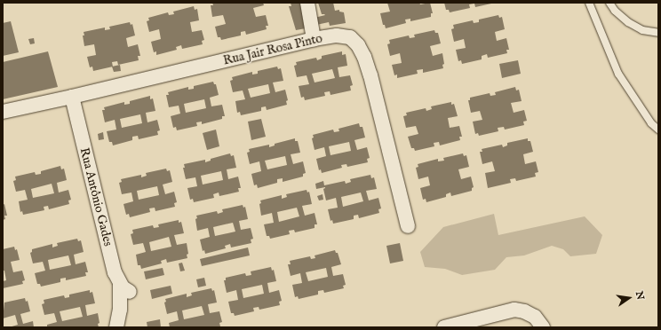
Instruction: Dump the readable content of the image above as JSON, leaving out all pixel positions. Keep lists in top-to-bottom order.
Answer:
{
  "streets": {
    "street": ["Rua Jair Rosa Pinto", "Rua Antônio Gades"]
  },
  "crossings": [
    ["Rua Jair Rosa Pinto", "Rua Antônio Gades"]
  ],
  "north": "right"
}
